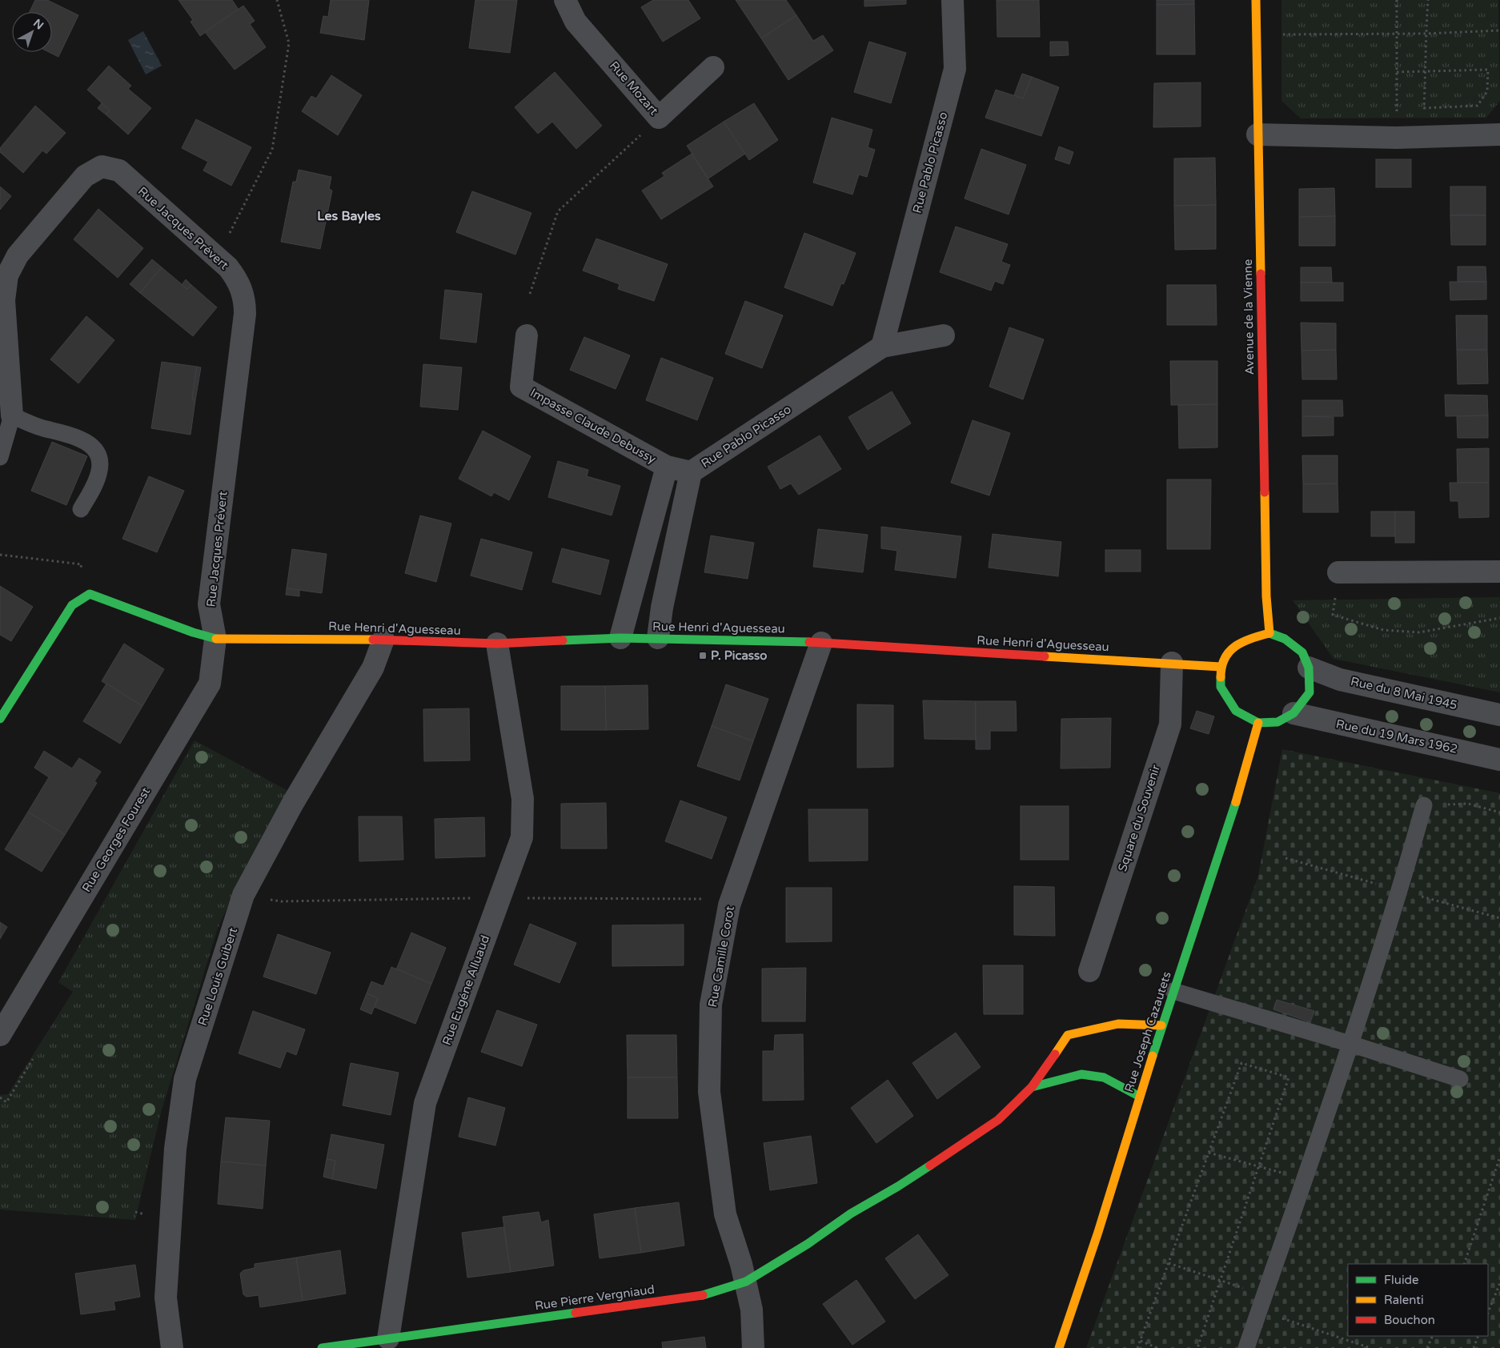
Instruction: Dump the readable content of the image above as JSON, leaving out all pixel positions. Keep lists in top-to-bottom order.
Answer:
{
  "streets": {
    "street": [
      "Rue Mozart",
      "Rue Pablo Picasso",
      "Rue Jacques Prévert",
      "Avenue de la Vienne",
      "Impasse Claude Debussy",
      "Rue Henri d'Aguesseau",
      "Rue du 8 Mai 1945",
      "Rue du 19 Mars 1962",
      "Square du Souvenir",
      "Rue Georges Fourest",
      "Rue Camille Corot",
      "Rue Louis Guibert",
      "Rue Eugéne Alluaud",
      "Rue Joseph Cazautets",
      "Rue Pierre Vergniaud"
    ]
  },
  "crossings": [
    ["Rue Pablo Picasso", "Impasse Claude Debussy"],
    ["Rue Pablo Picasso", "Rue Henri d'Aguesseau"],
    ["Rue Jacques Prévert", "Rue Henri d'Aguesseau"],
    ["Rue Jacques Prévert", "Rue Georges Fourest"],
    ["Avenue de la Vienne", "Rue Henri d'Aguesseau"],
    ["Avenue de la Vienne", "Rue du 8 Mai 1945"],
    ["Avenue de la Vienne", "Rue du 19 Mars 1962"],
    ["Avenue de la Vienne", "Rue Joseph Cazautets"],
    ["Rue Henri d'Aguesseau", "Rue du 8 Mai 1945"],
    ["Rue Henri d'Aguesseau", "Rue du 19 Mars 1962"],
    ["Rue Henri d'Aguesseau", "Square du Souvenir"],
    ["Rue Henri d'Aguesseau", "Rue Georges Fourest"],
    ["Rue Henri d'Aguesseau", "Rue Camille Corot"],
    ["Rue Henri d'Aguesseau", "Rue Louis Guibert"],
    ["Rue Henri d'Aguesseau", "Rue Eugéne Alluaud"],
    ["Rue Henri d'Aguesseau", "Rue Joseph Cazautets"],
    ["Rue du 8 Mai 1945", "Rue du 19 Mars 1962"],
    ["Rue du 8 Mai 1945", "Rue Joseph Cazautets"],
    ["Rue du 19 Mars 1962", "Rue Joseph Cazautets"],
    ["Rue Camille Corot", "Rue Pierre Vergniaud"],
    ["Rue Eugéne Alluaud", "Rue Pierre Vergniaud"]
  ],
  "districts": ["Les Bayles"],
  "places": {
    "transit": ["P. Picasso"]
  },
  "legend": ["Fluide", "Ralenti", "Bouchon"],
  "north": "top right"
}
